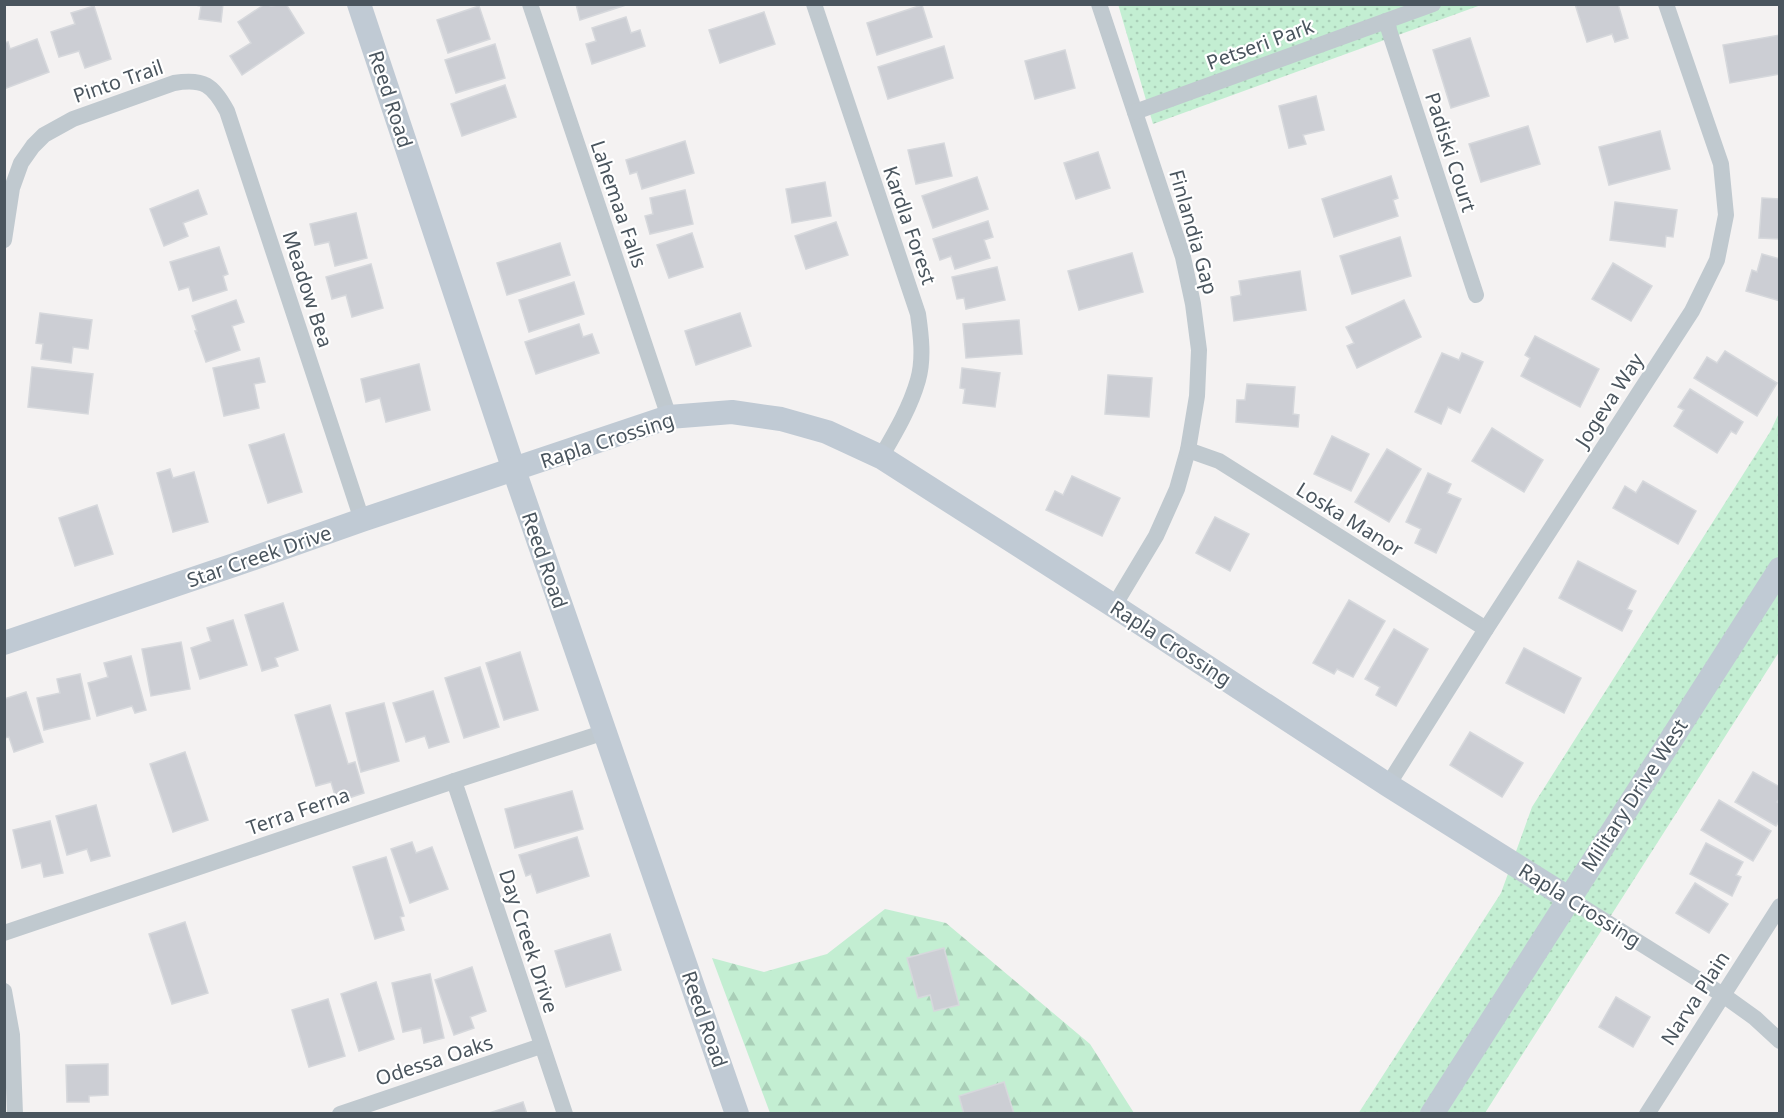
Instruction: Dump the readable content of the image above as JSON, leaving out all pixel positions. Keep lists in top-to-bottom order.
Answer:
{
  "streets": {
    "street": [
      "Petseri Park",
      "Pinto Trail",
      "Reed Road",
      "Padiski Court",
      "Lahemaa Falls",
      "Kardla Forest",
      "Finlandia Gap",
      "Meadow Bea",
      "Jogeva Way",
      "Rapla Crossing",
      "Loska Manor",
      "Star Creek Drive",
      "Military Drive West",
      "Terra Ferna",
      "Day Creek Drive",
      "Narva Plain",
      "Odessa Oaks"
    ]
  },
  "crossings": [
    ["Petseri Park", "Padiski Court"],
    ["Petseri Park", "Finlandia Gap"],
    ["Pinto Trail", "Meadow Bea"],
    ["Reed Road", "Rapla Crossing"],
    ["Reed Road", "Star Creek Drive"],
    ["Reed Road", "Terra Ferna"],
    ["Lahemaa Falls", "Rapla Crossing"],
    ["Kardla Forest", "Rapla Crossing"],
    ["Finlandia Gap", "Rapla Crossing"],
    ["Finlandia Gap", "Loska Manor"],
    ["Meadow Bea", "Star Creek Drive"],
    ["Jogeva Way", "Rapla Crossing"],
    ["Jogeva Way", "Loska Manor"],
    ["Rapla Crossing", "Star Creek Drive"],
    ["Rapla Crossing", "Military Drive West"],
    ["Rapla Crossing", "Narva Plain"],
    ["Terra Ferna", "Day Creek Drive"],
    ["Day Creek Drive", "Odessa Oaks"]
  ]
}
